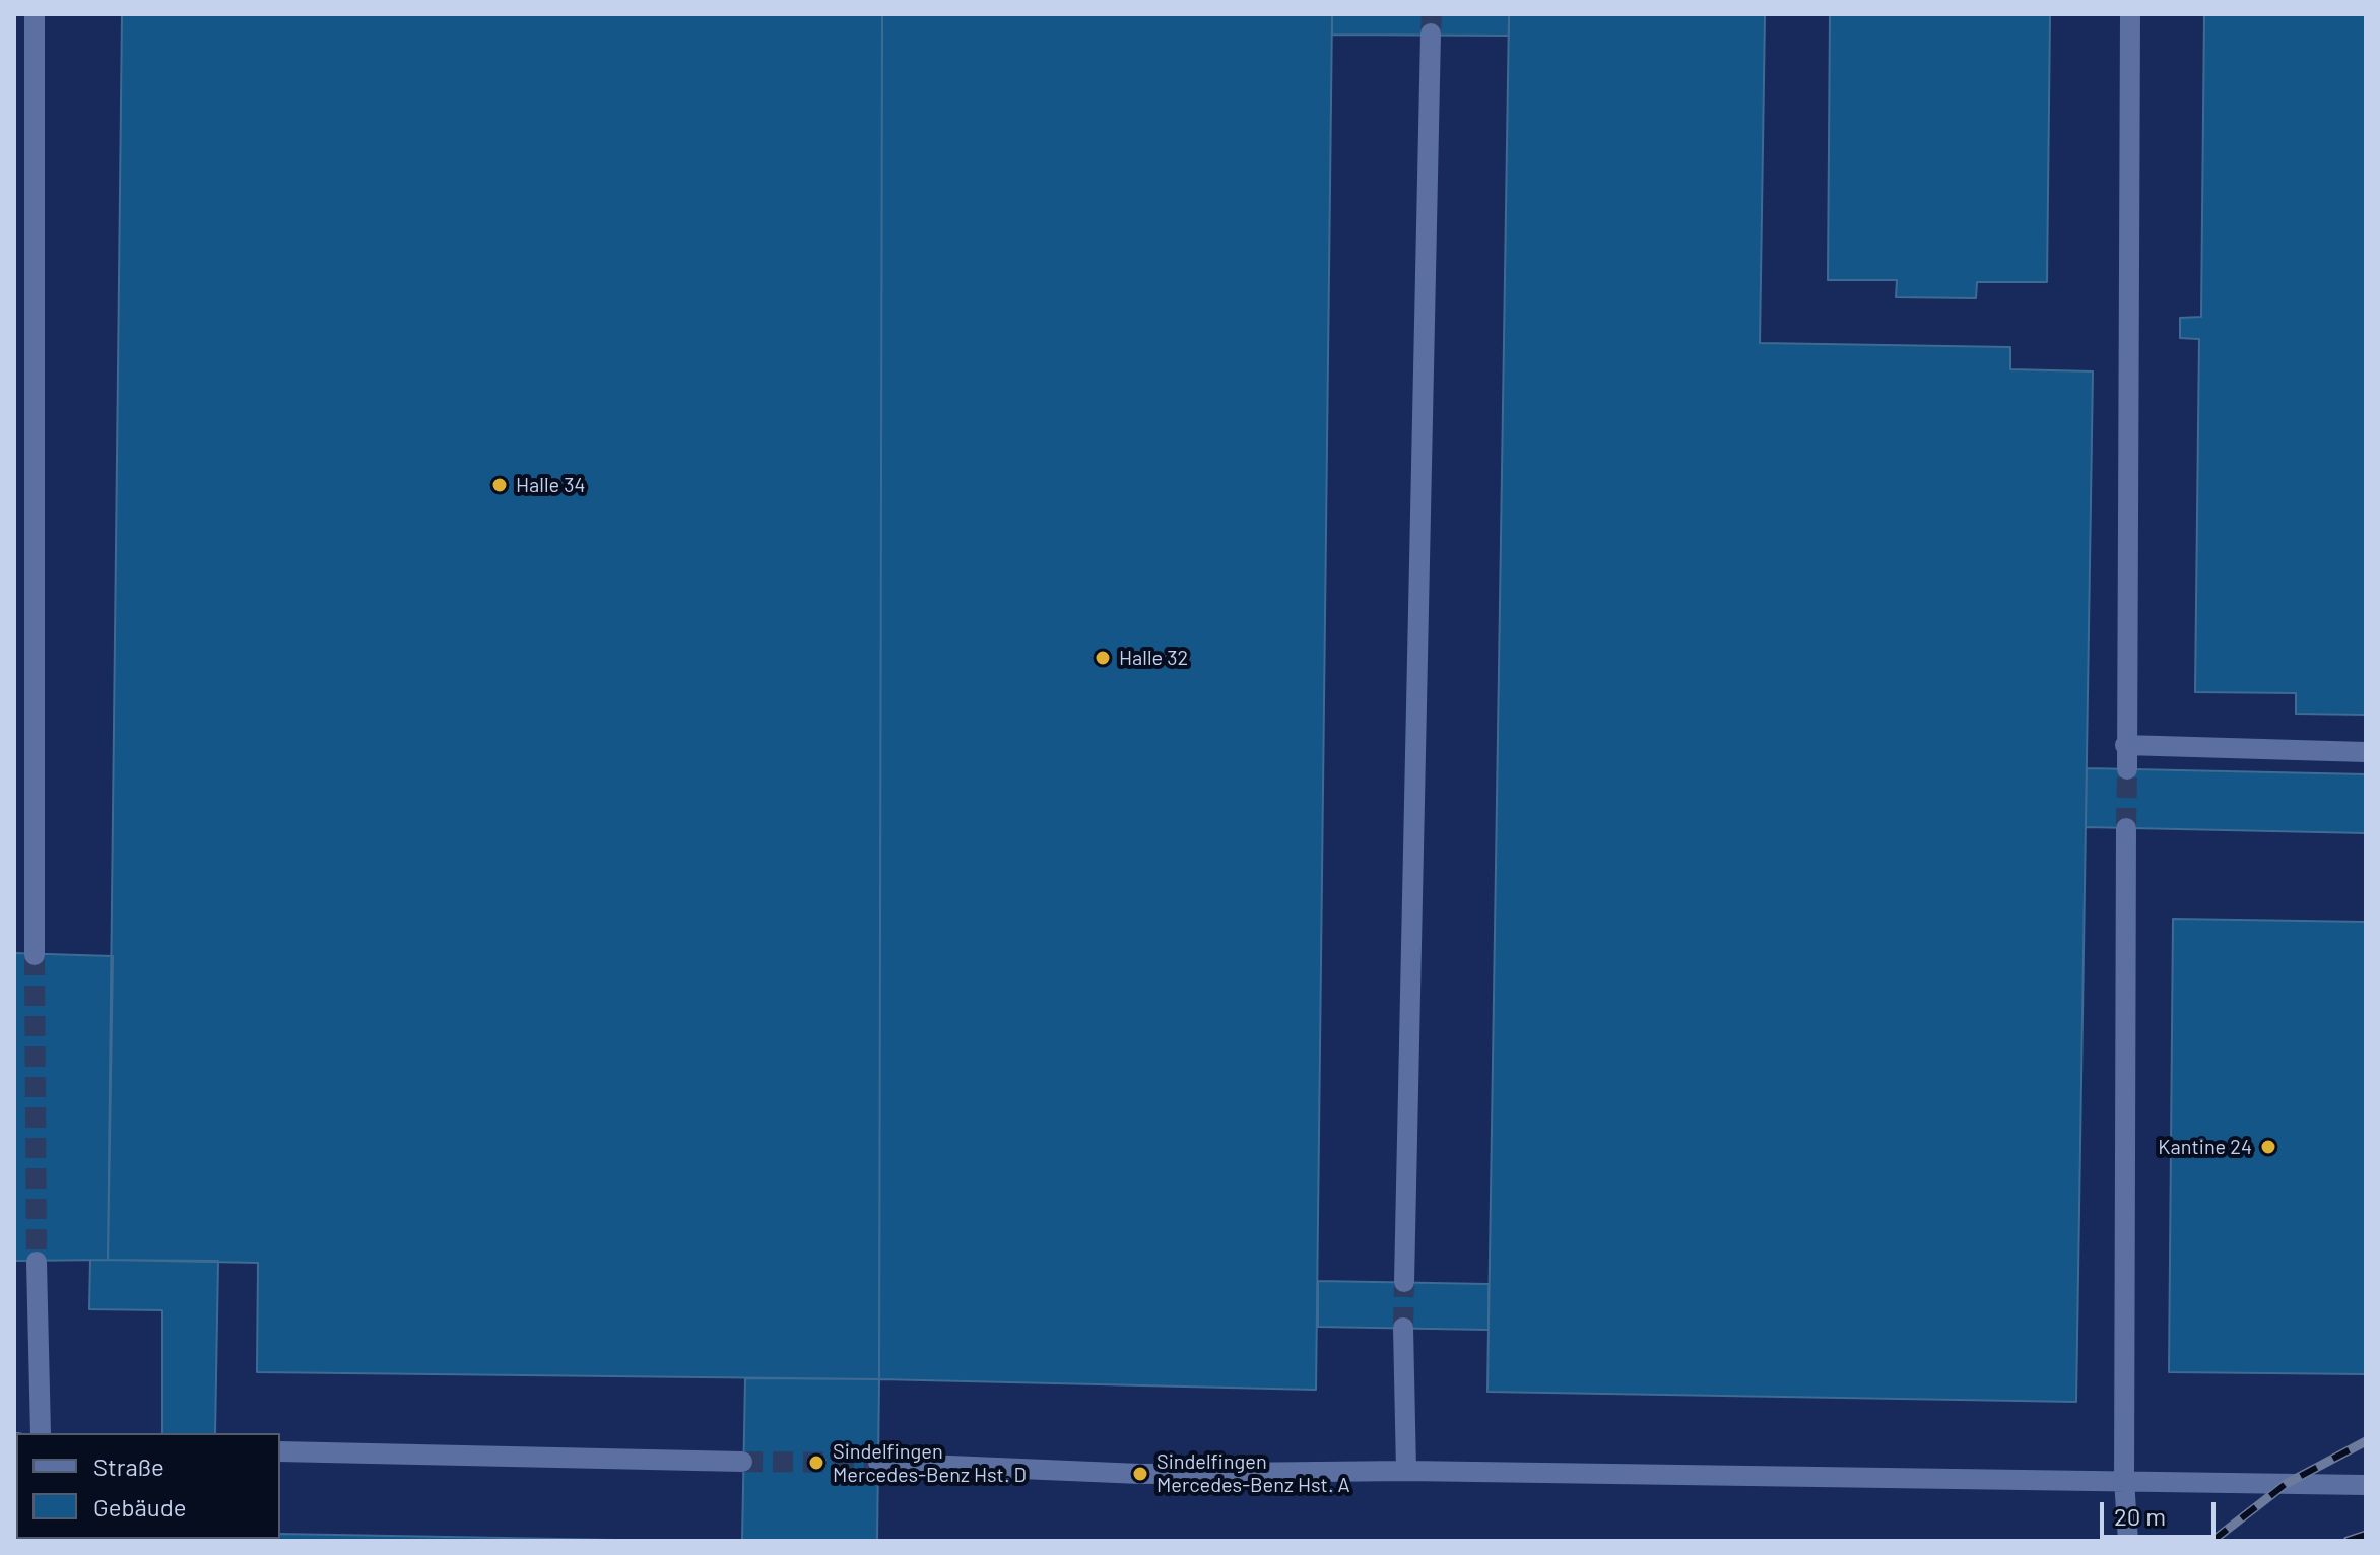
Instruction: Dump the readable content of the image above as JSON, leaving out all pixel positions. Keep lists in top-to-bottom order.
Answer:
{
  "places": [
    "Halle 34",
    "Halle 32",
    "Kantine 24",
    "Sindelfingen Mercedes-Benz Hst. D",
    "Sindelfingen Mercedes-Benz Hst. A"
  ],
  "legend": ["Straße", "Gebäude"],
  "scale_bar": "20 m"
}
